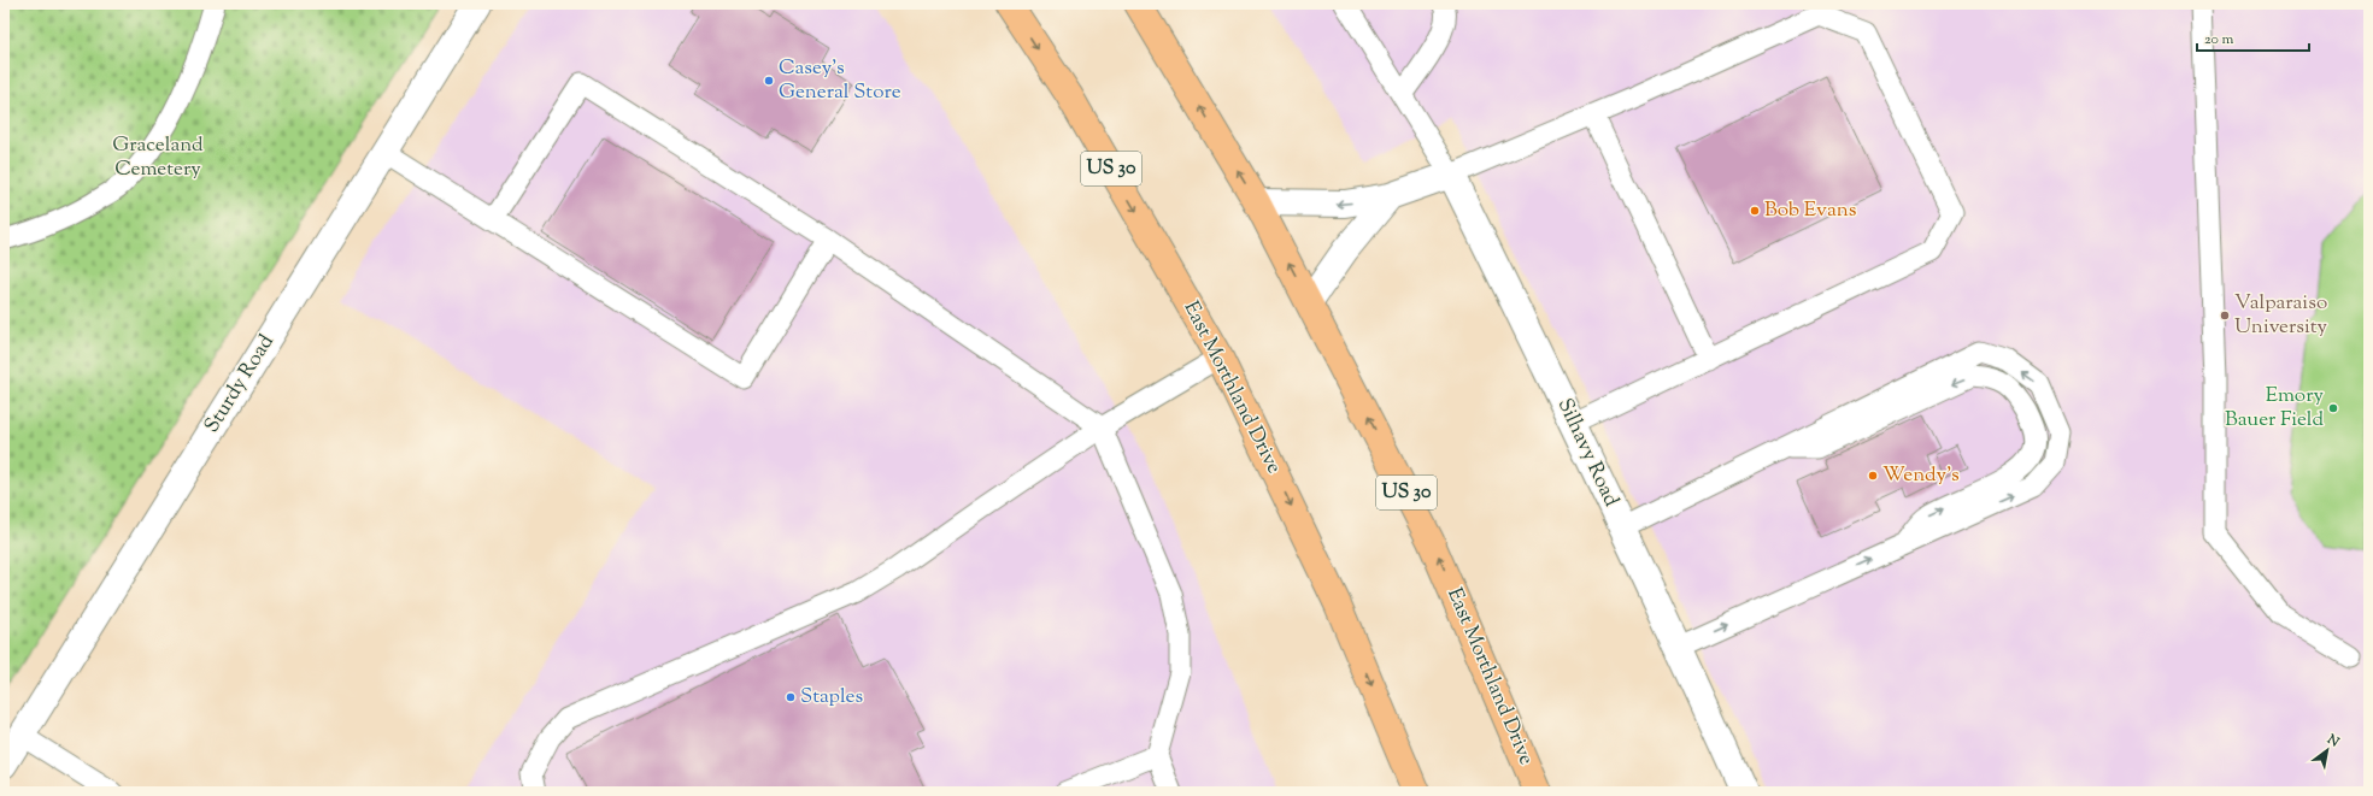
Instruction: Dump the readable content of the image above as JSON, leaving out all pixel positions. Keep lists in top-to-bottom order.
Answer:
{
  "streets": {
    "highway": ["US 30", "East Morthland Drive"],
    "street": ["Sturdy Road", "Silhavy Road"]
  },
  "parks": ["Graceland Cemetery"],
  "places": [
    "Casey's General Store",
    "Bob Evans",
    "Valparaiso University",
    "Emory Bauer Field",
    "Wendy's",
    "Staples"
  ],
  "scale_bar": "20 m",
  "north": "top right"
}
